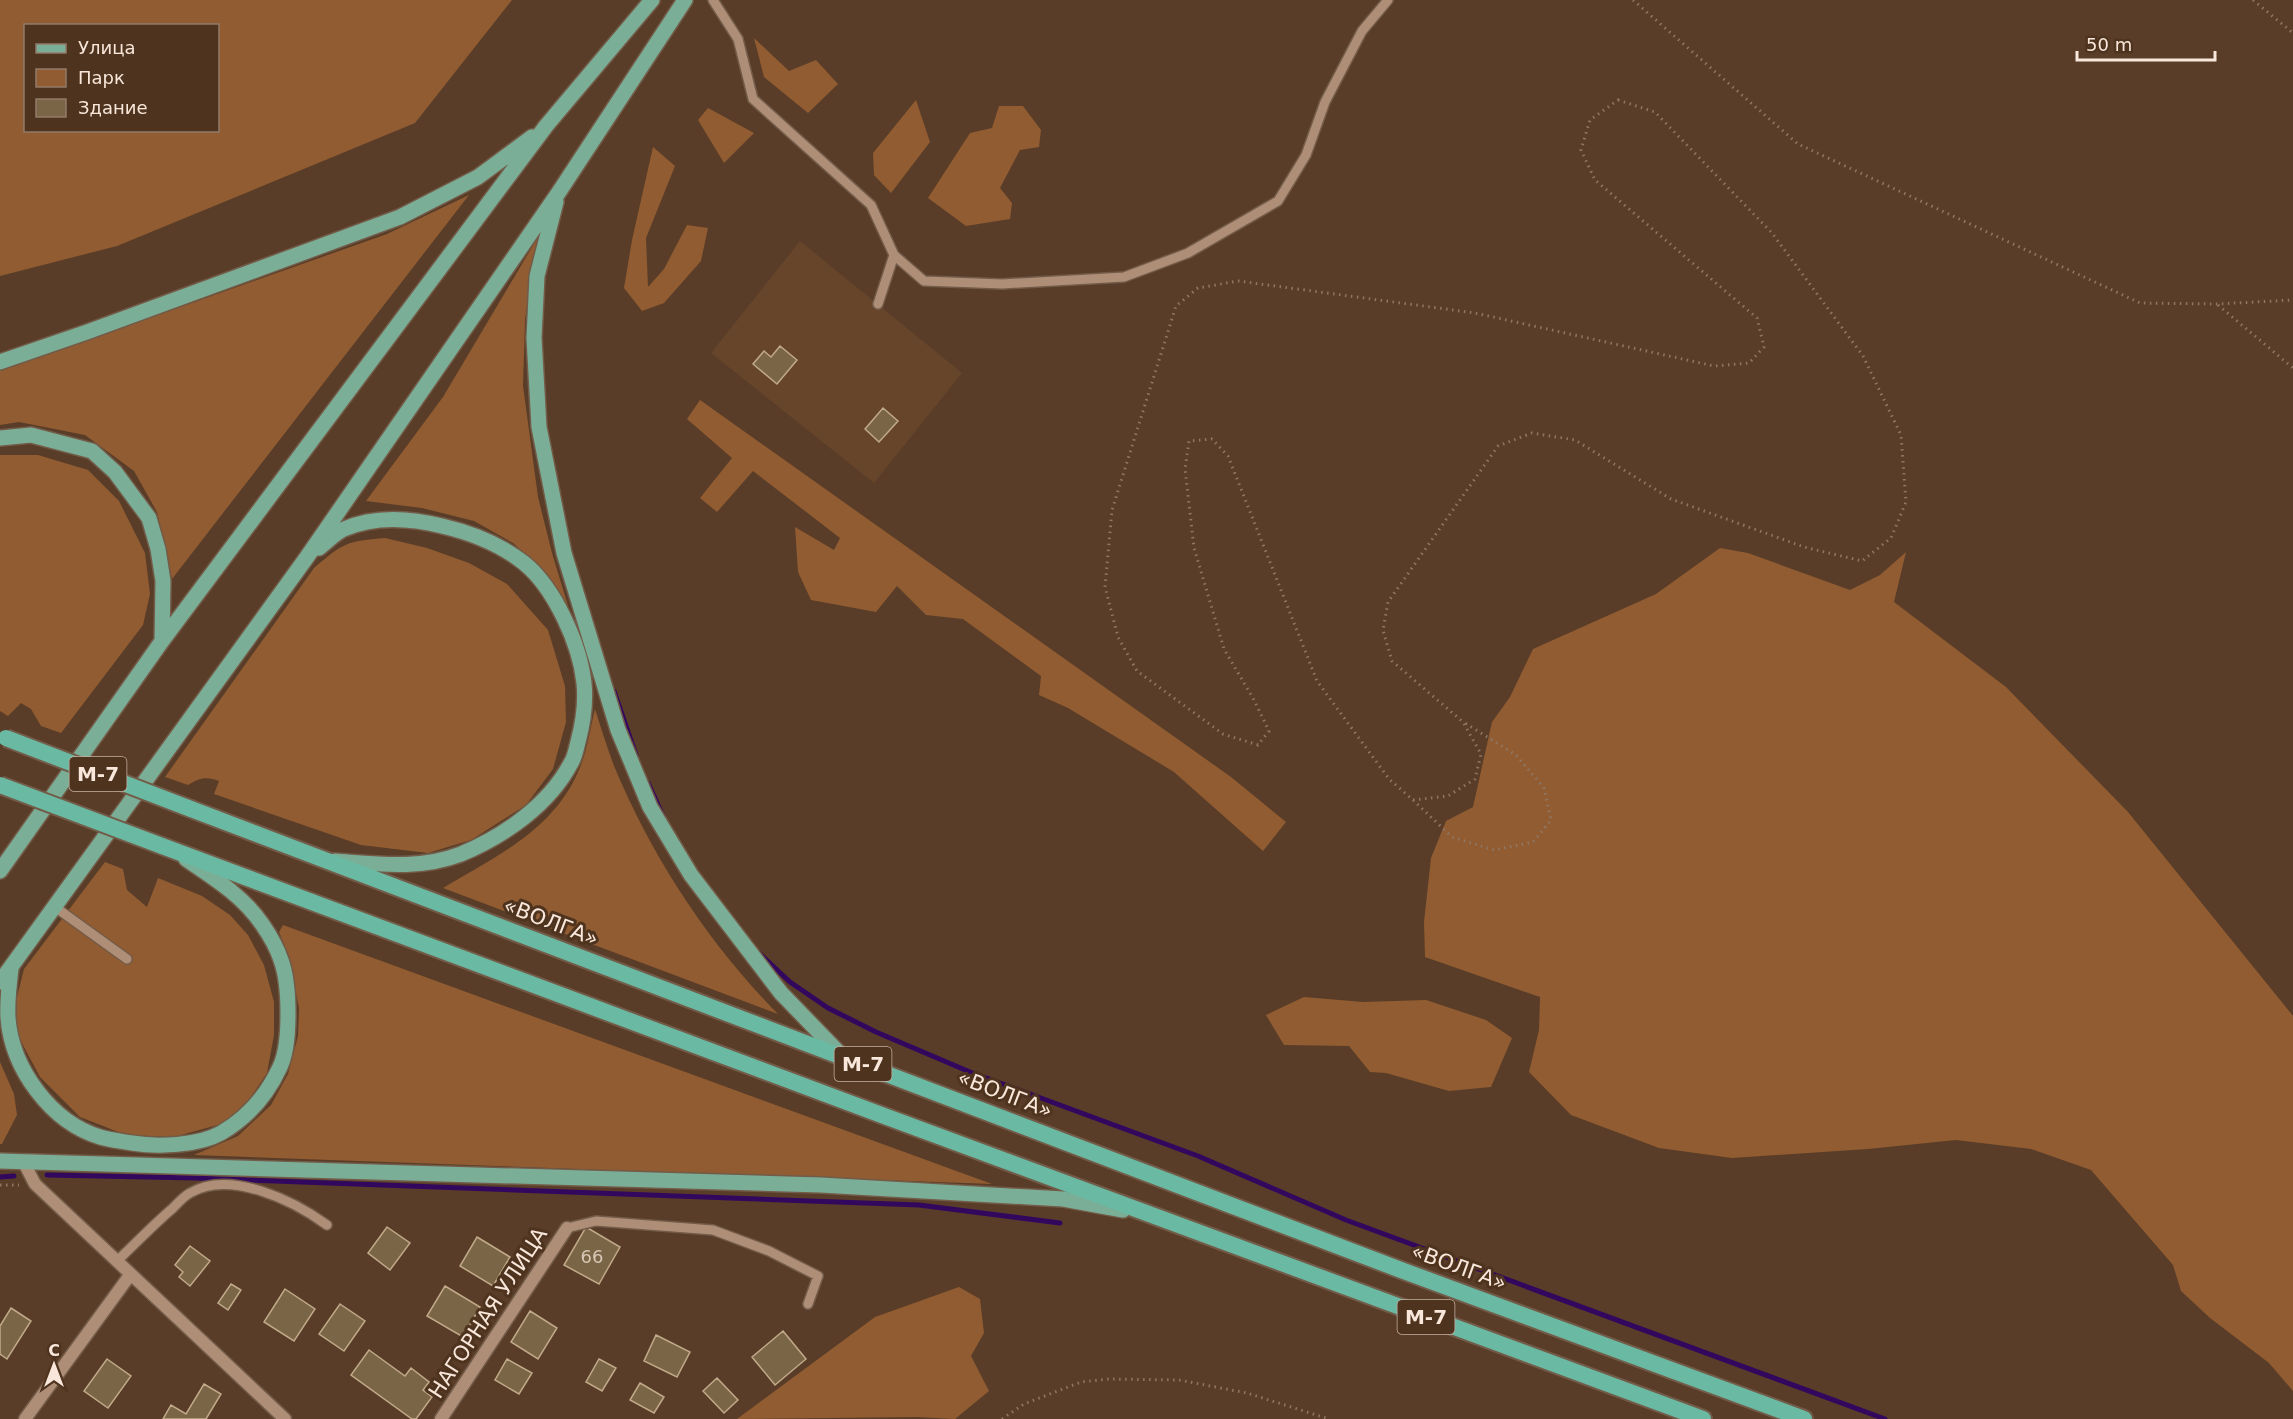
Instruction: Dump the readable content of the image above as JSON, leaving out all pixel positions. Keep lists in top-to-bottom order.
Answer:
{
  "streets": {
    "highway": ["М-7", "«ВОЛГА»"],
    "street": ["НАГОРНАЯ УЛИЦА"]
  },
  "house_numbers": ["66"],
  "legend": ["Улица", "Парк", "Здание"],
  "scale_bar": "50 m",
  "north": "top"
}
